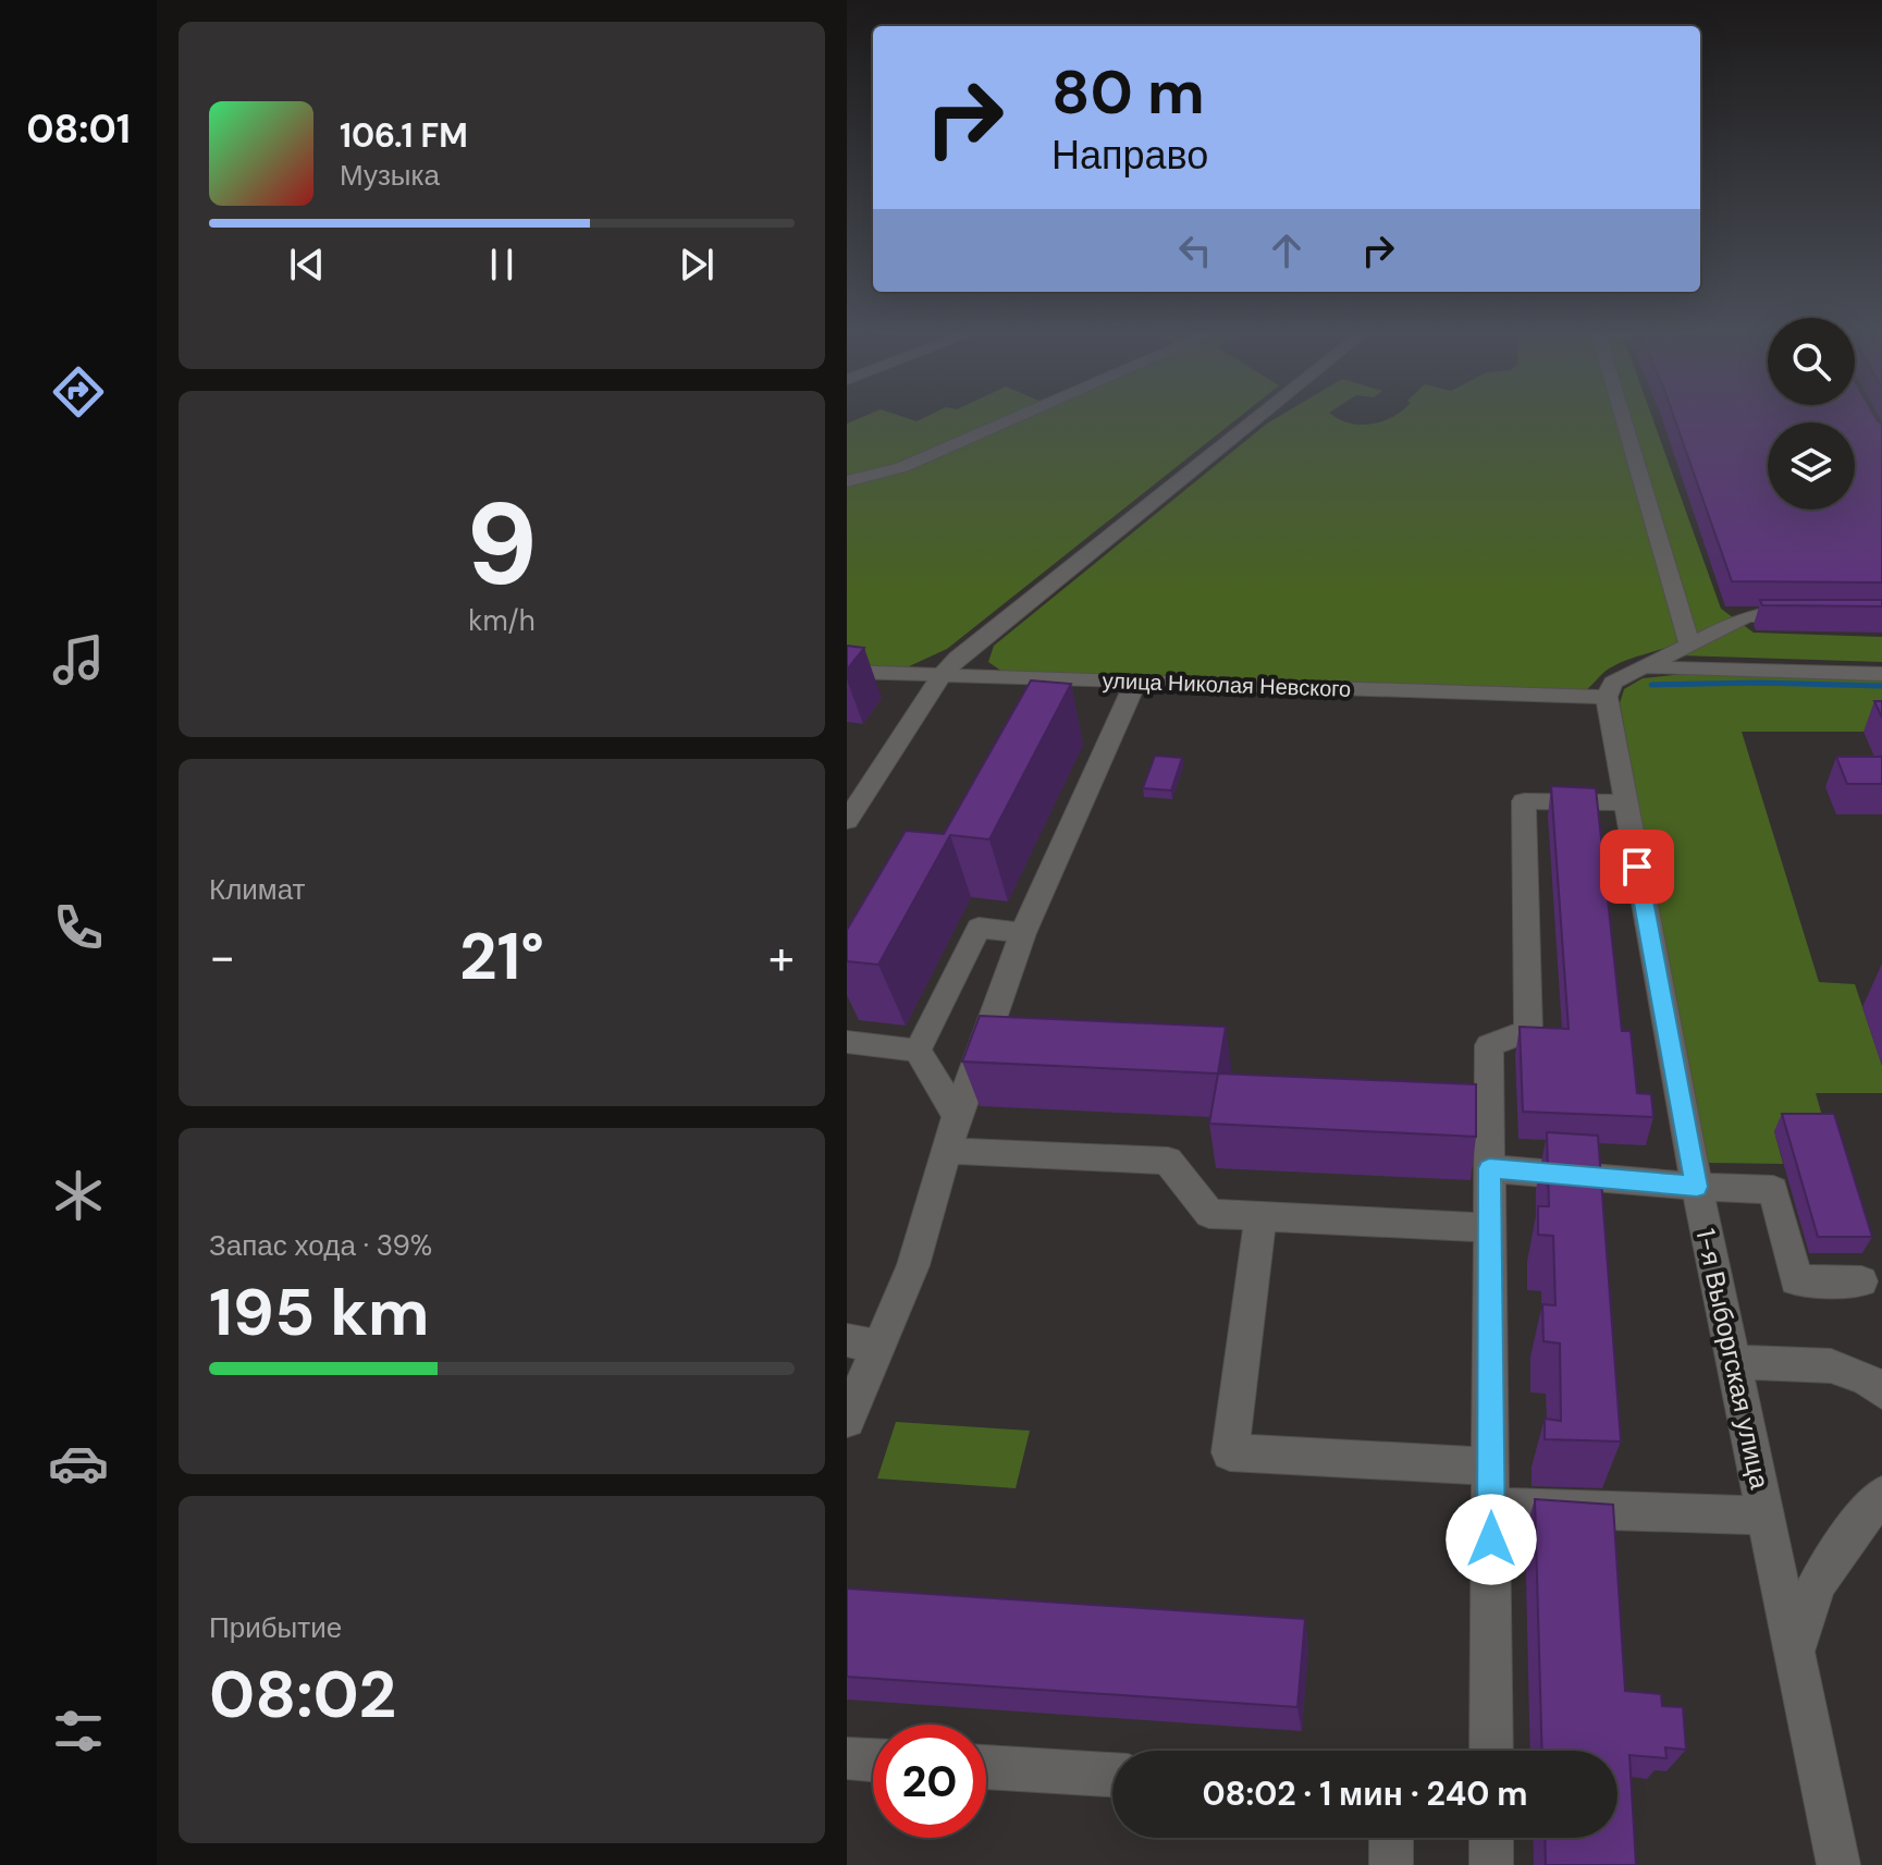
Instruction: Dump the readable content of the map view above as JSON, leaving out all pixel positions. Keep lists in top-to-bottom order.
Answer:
{
  "streets": {
    "street": ["улица Николая Невского", "1-я Выборгская улица"]
  },
  "crossings": [
    ["улица Николая Невского", "1-я Выборгская улица"]
  ],
  "page": {
    "tabs": "08:01",
    "turn": ["80 m", "Направо"],
    "song": ["106.1 FM", "Музыка"],
    "tile": [
      ["9", "km/h"],
      "Климат",
      ["Запас хода · 39%", "195 km"],
      ["Прибытие", "08:02"]
    ],
    "heat": ["−", "21°", "+"],
    "limit": "20",
    "trip": "08:02 · 1 мин · 240 m"
  }
}
